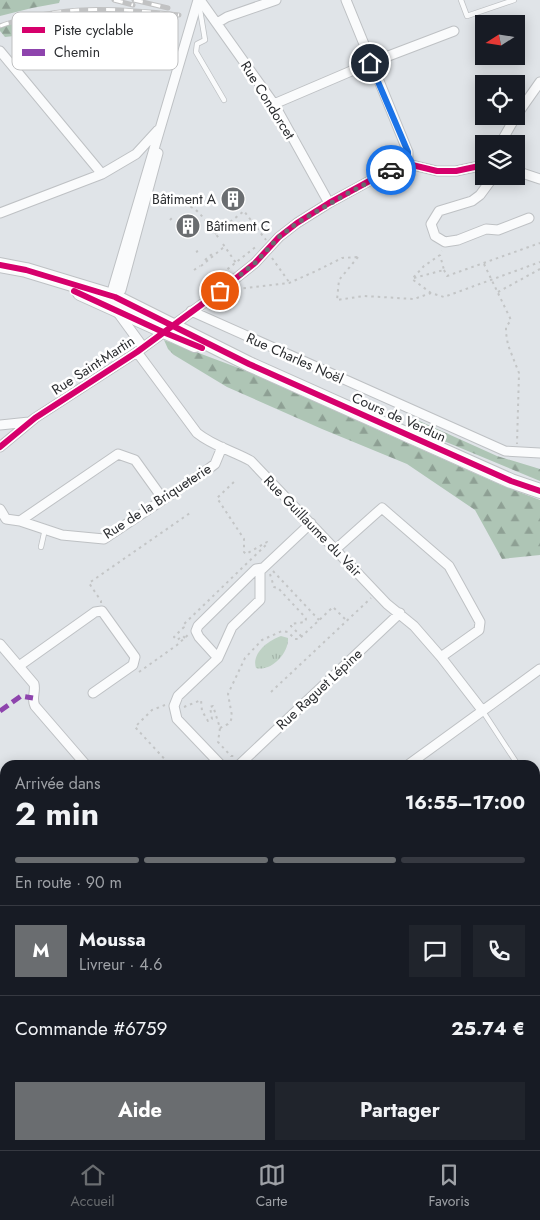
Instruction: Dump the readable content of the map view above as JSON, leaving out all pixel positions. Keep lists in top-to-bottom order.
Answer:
{
  "streets": {
    "main road": ["Cours de Verdun"],
    "street": [
      "Rue Condorcet",
      "Rue Charles Noël",
      "Rue Saint-Martin",
      "Rue de la Briqueterie",
      "Rue Guillaume du Vair",
      "Rue Raguet Lépine"
    ]
  },
  "crossings": [
    ["Rue Condorcet", "Rue Saint-Martin"],
    ["Rue Charles Noël", "Rue Saint-Martin"],
    ["Rue Saint-Martin", "Cours de Verdun"],
    ["Rue Saint-Martin", "Rue Guillaume du Vair"],
    ["Cours de Verdun", "Rue Guillaume du Vair"],
    ["Rue de la Briqueterie", "Rue Guillaume du Vair"],
    ["Rue Guillaume du Vair", "Rue Raguet Lépine"]
  ],
  "places": {
    "building": ["Bâtiment A", "Bâtiment C"]
  },
  "legend": ["Piste cyclable", "Chemin"],
  "north": "left",
  "page": {
    "heading": ["2 min", "Arrivée dans", "16:55–17:00"],
    "panel": [
      "Moussa",
      "Livreur · 4.6",
      "Commande #6759",
      "25.74 €"
    ],
    "bar": "En route · 90 m",
    "round": "M",
    "buttons": ["Aide", "Partager"],
    "tabs": ["Accueil", "Carte", "Favoris"]
  }
}
